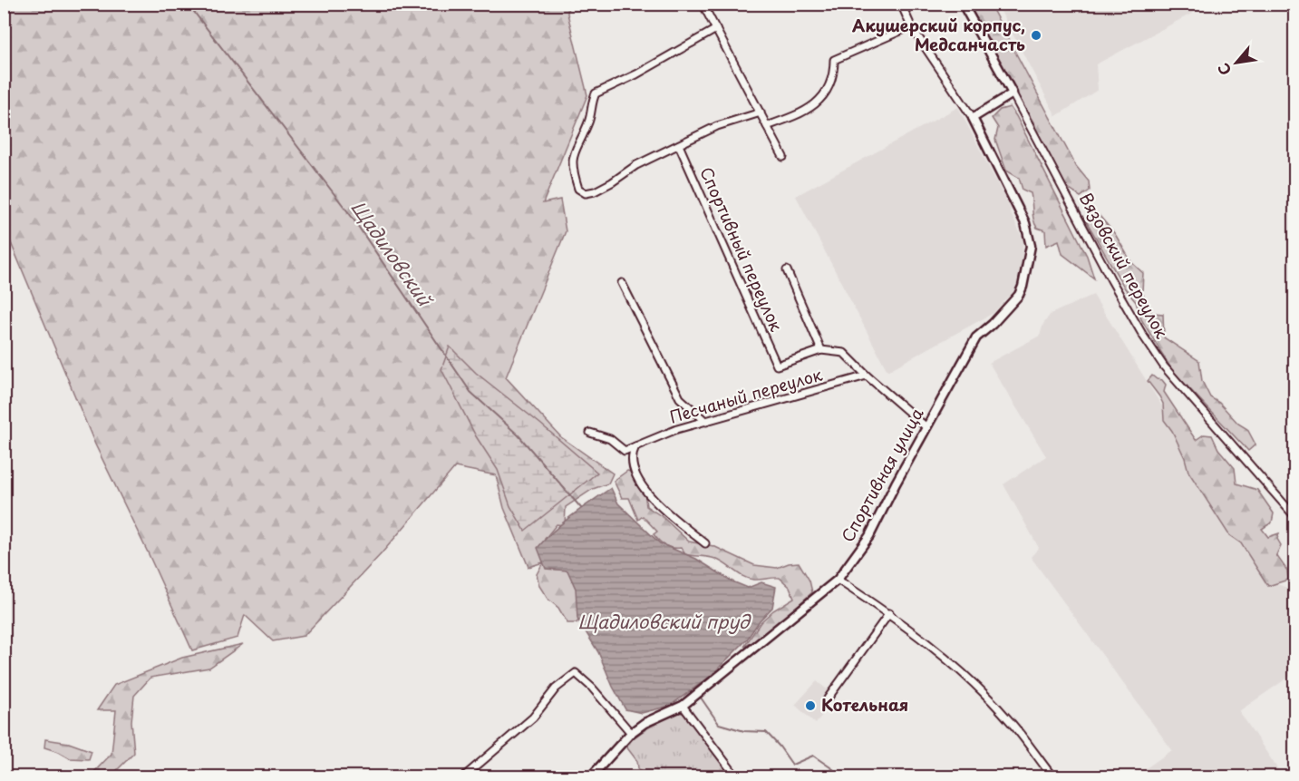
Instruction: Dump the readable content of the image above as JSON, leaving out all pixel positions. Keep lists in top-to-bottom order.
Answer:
{
  "streets": {
    "street": [
      "Спортивный переулок",
      "Вязовский переулок",
      "Песчаный переулок",
      "Спортивная улица"
    ]
  },
  "water": ["Щадиловский", "Щадиловский пруд"],
  "places": ["Акушерский корпус, Медсанчасть", "Котельная"],
  "north": "bottom left"
}
